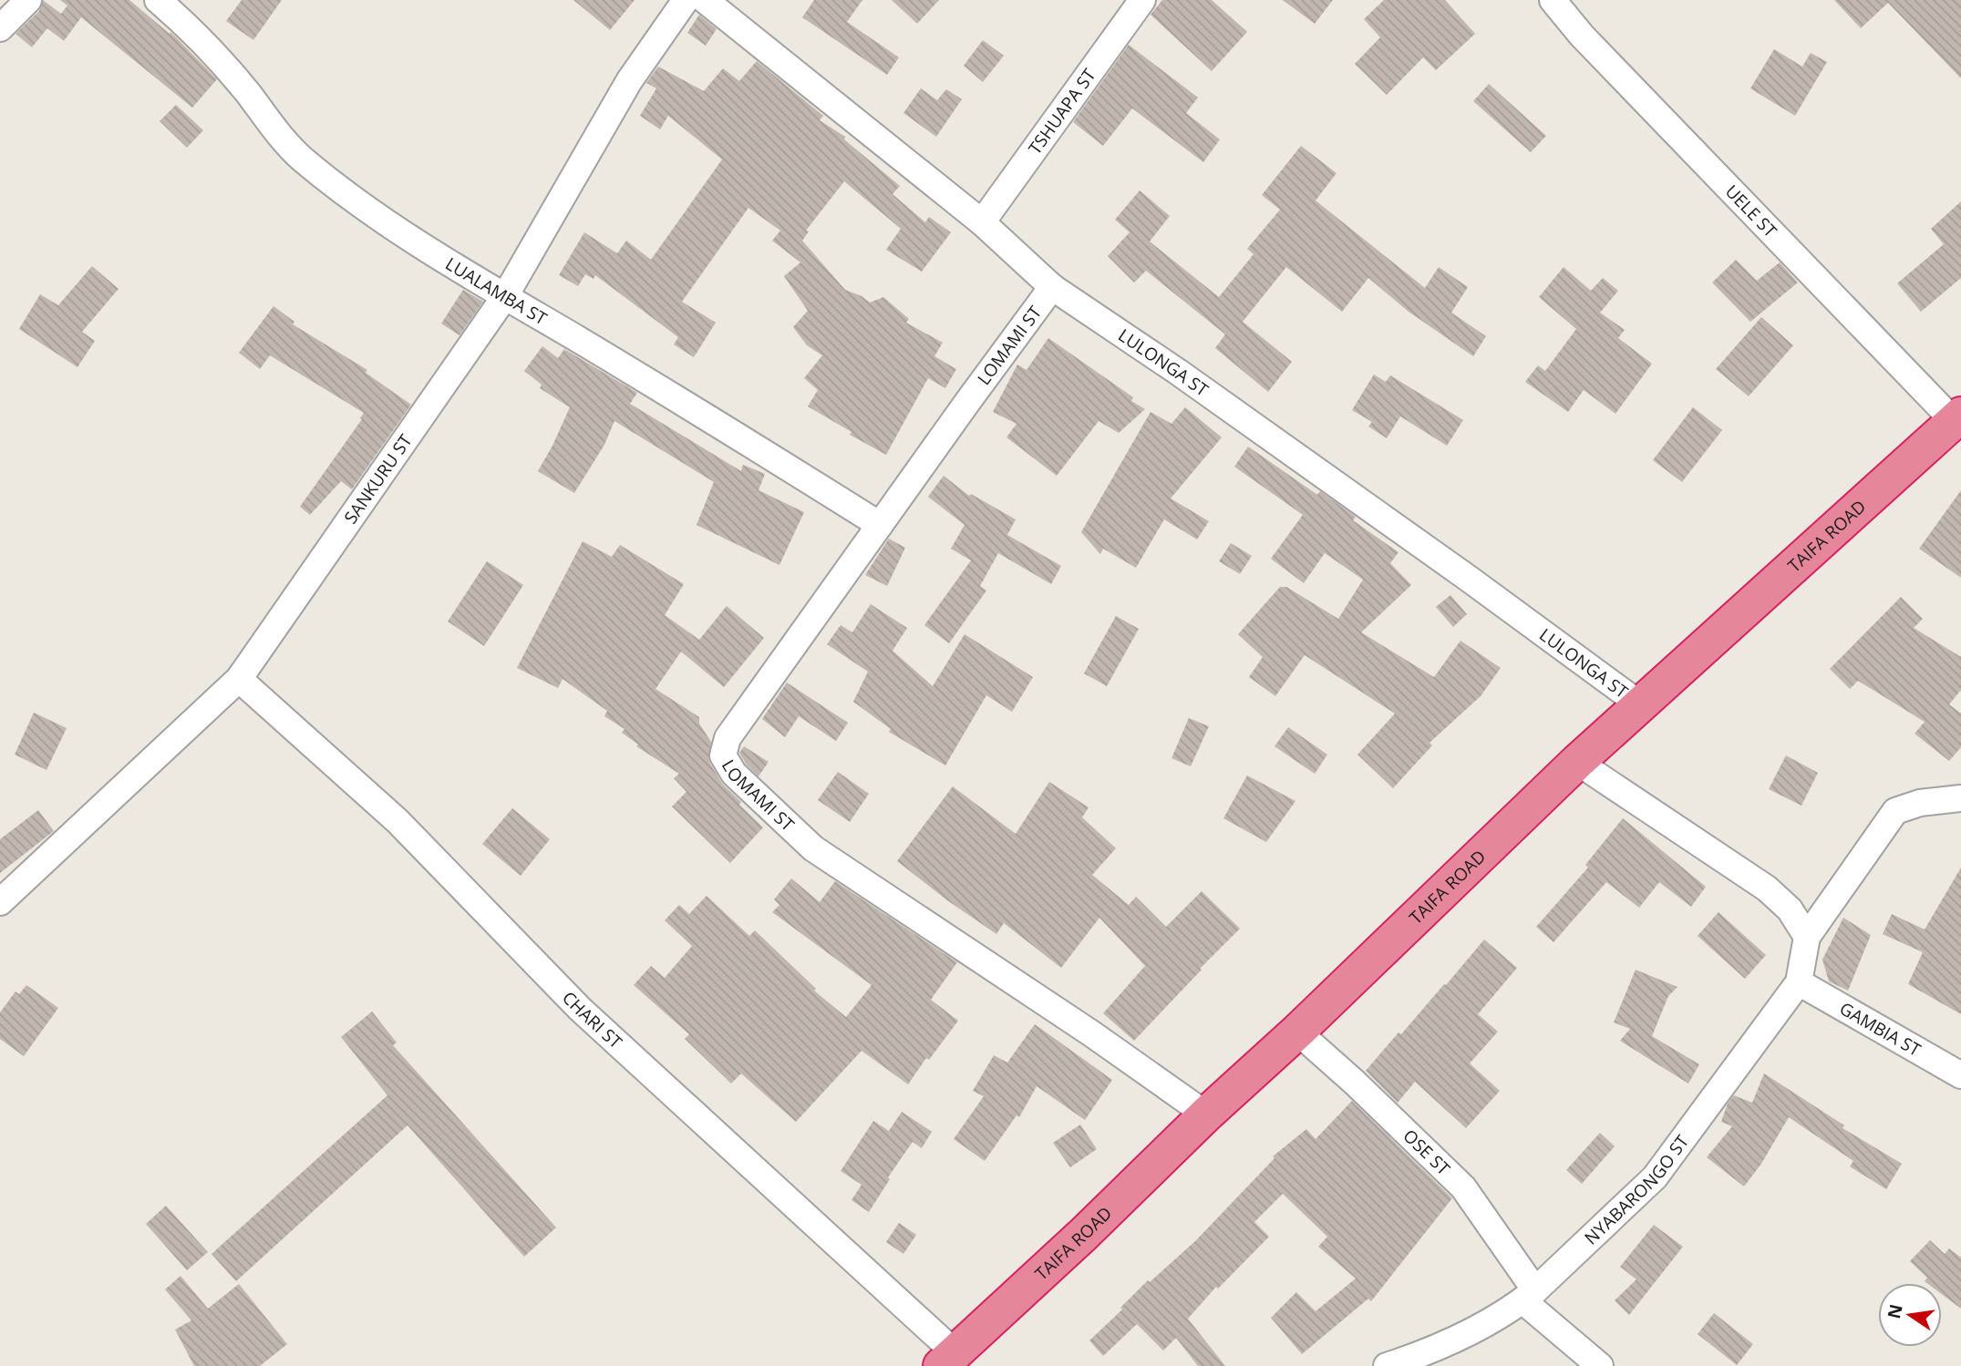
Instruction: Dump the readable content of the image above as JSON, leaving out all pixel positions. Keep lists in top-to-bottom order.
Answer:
{
  "streets": {
    "highway": ["TAIFA ROAD"],
    "street": [
      "TSHUAPA ST",
      "UELE ST",
      "LUALAMBA ST",
      "LOMAMI ST",
      "LULONGA ST",
      "SANKURU ST",
      "CHARI ST",
      "GAMBIA ST",
      "OSE ST",
      "NYABARONGO ST"
    ]
  },
  "crossings": [
    ["TSHUAPA ST", "LULONGA ST"],
    ["UELE ST", "TAIFA ROAD"],
    ["LUALAMBA ST", "LOMAMI ST"],
    ["LUALAMBA ST", "SANKURU ST"],
    ["LOMAMI ST", "LULONGA ST"],
    ["LOMAMI ST", "TAIFA ROAD"],
    ["LULONGA ST", "TAIFA ROAD"],
    ["SANKURU ST", "CHARI ST"],
    ["TAIFA ROAD", "CHARI ST"],
    ["TAIFA ROAD", "OSE ST"],
    ["GAMBIA ST", "NYABARONGO ST"],
    ["OSE ST", "NYABARONGO ST"]
  ],
  "north": "left"
}
